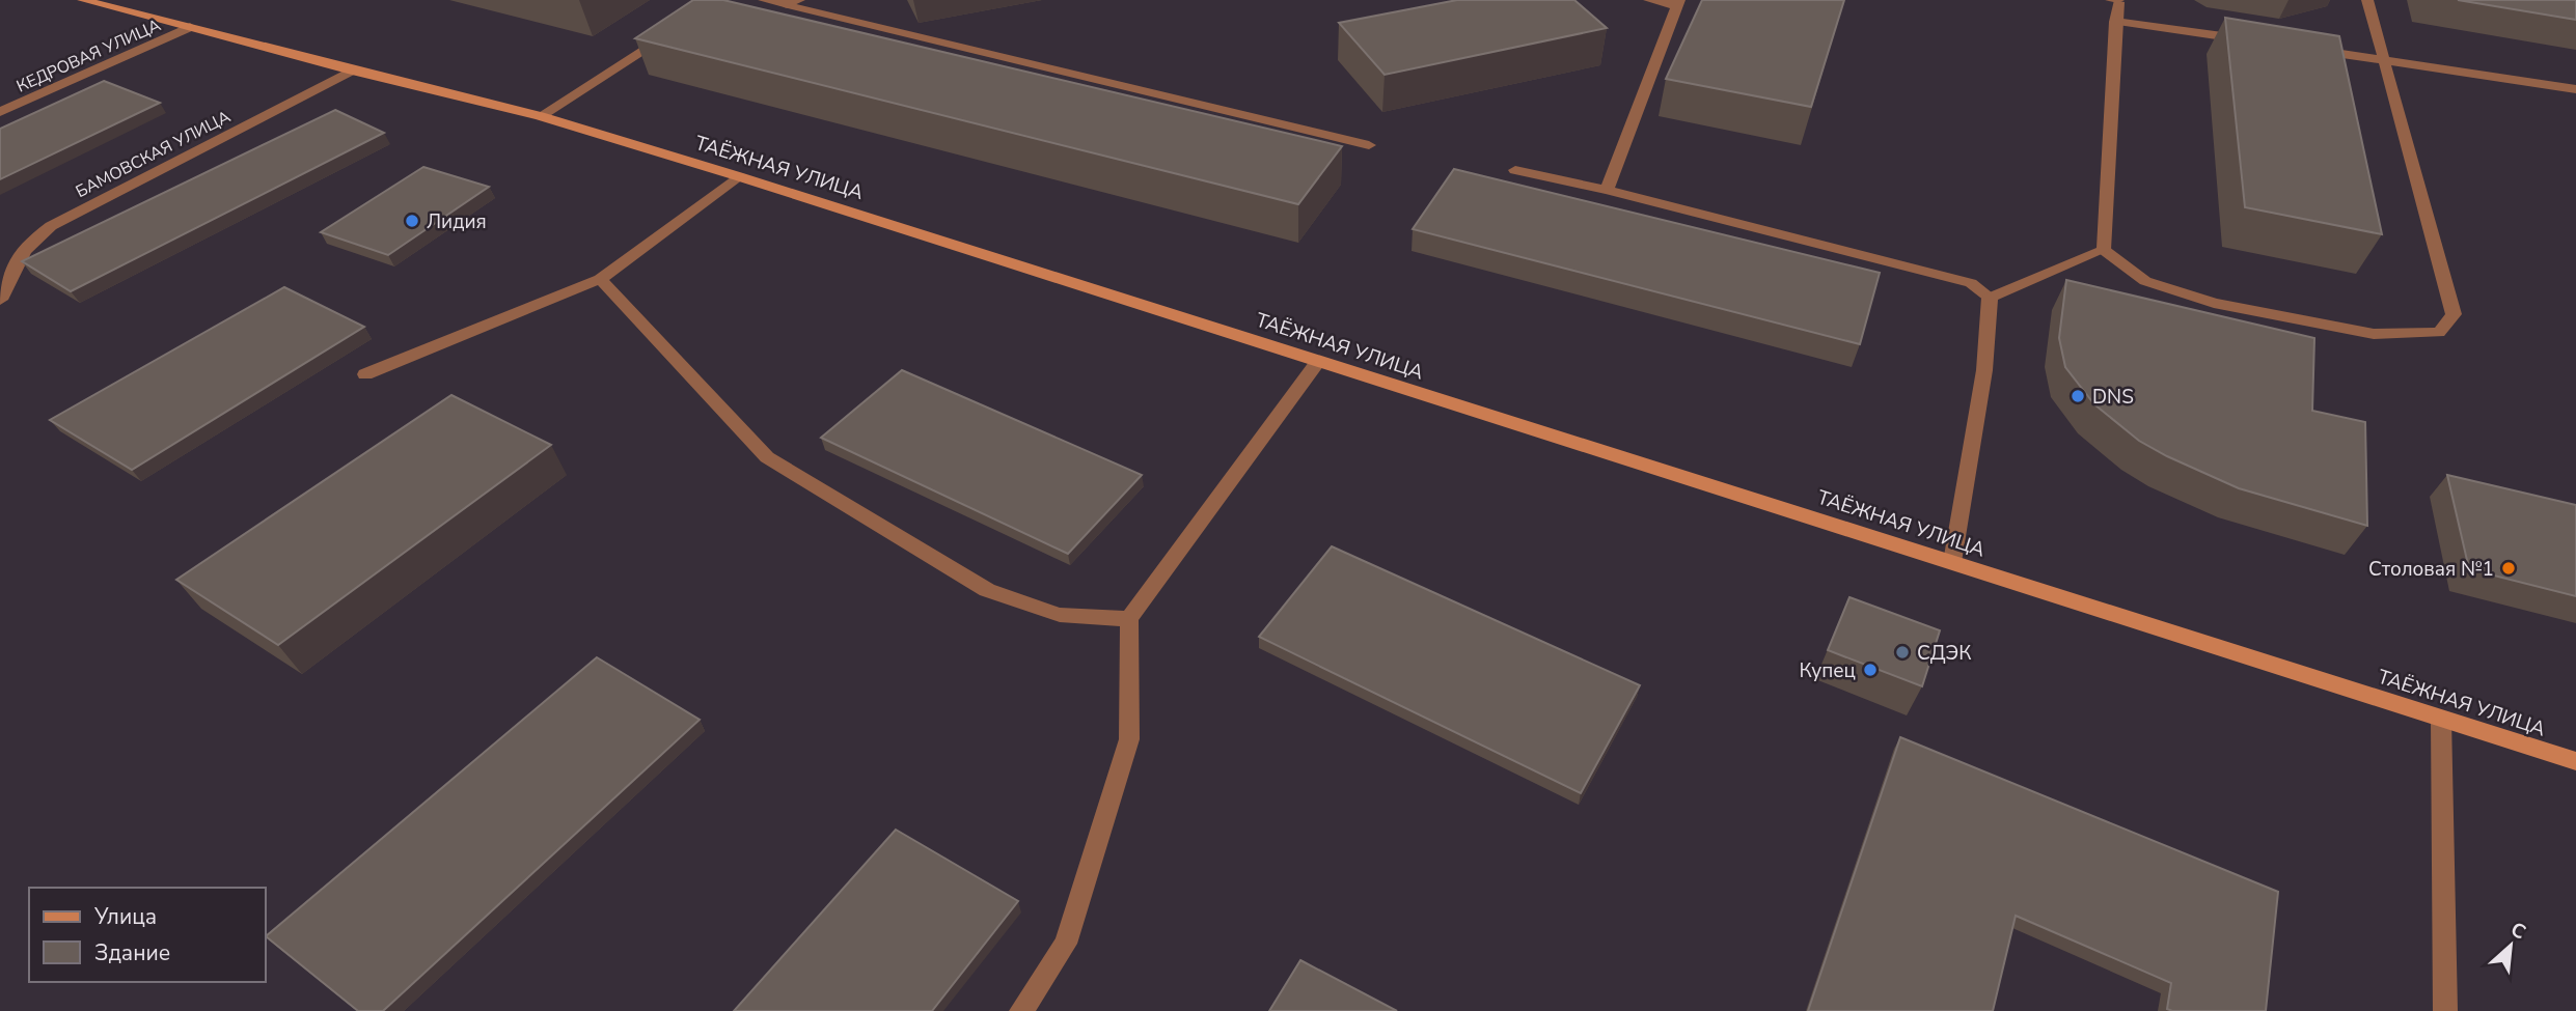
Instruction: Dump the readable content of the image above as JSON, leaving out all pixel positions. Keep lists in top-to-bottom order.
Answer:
{
  "streets": {
    "main road": ["ТАЁЖНАЯ УЛИЦА"],
    "street": ["КЕДРОВАЯ УЛИЦА", "БАМОВСКАЯ УЛИЦА"]
  },
  "crossings": [
    ["КЕДРОВАЯ УЛИЦА", "ТАЁЖНАЯ УЛИЦА"],
    ["БАМОВСКАЯ УЛИЦА", "ТАЁЖНАЯ УЛИЦА"]
  ],
  "places": [
    "Лидия",
    "DNS",
    "Столовая №1",
    "СДЭК",
    "Купец"
  ],
  "legend": ["Улица", "Здание"],
  "north": "top right"
}
